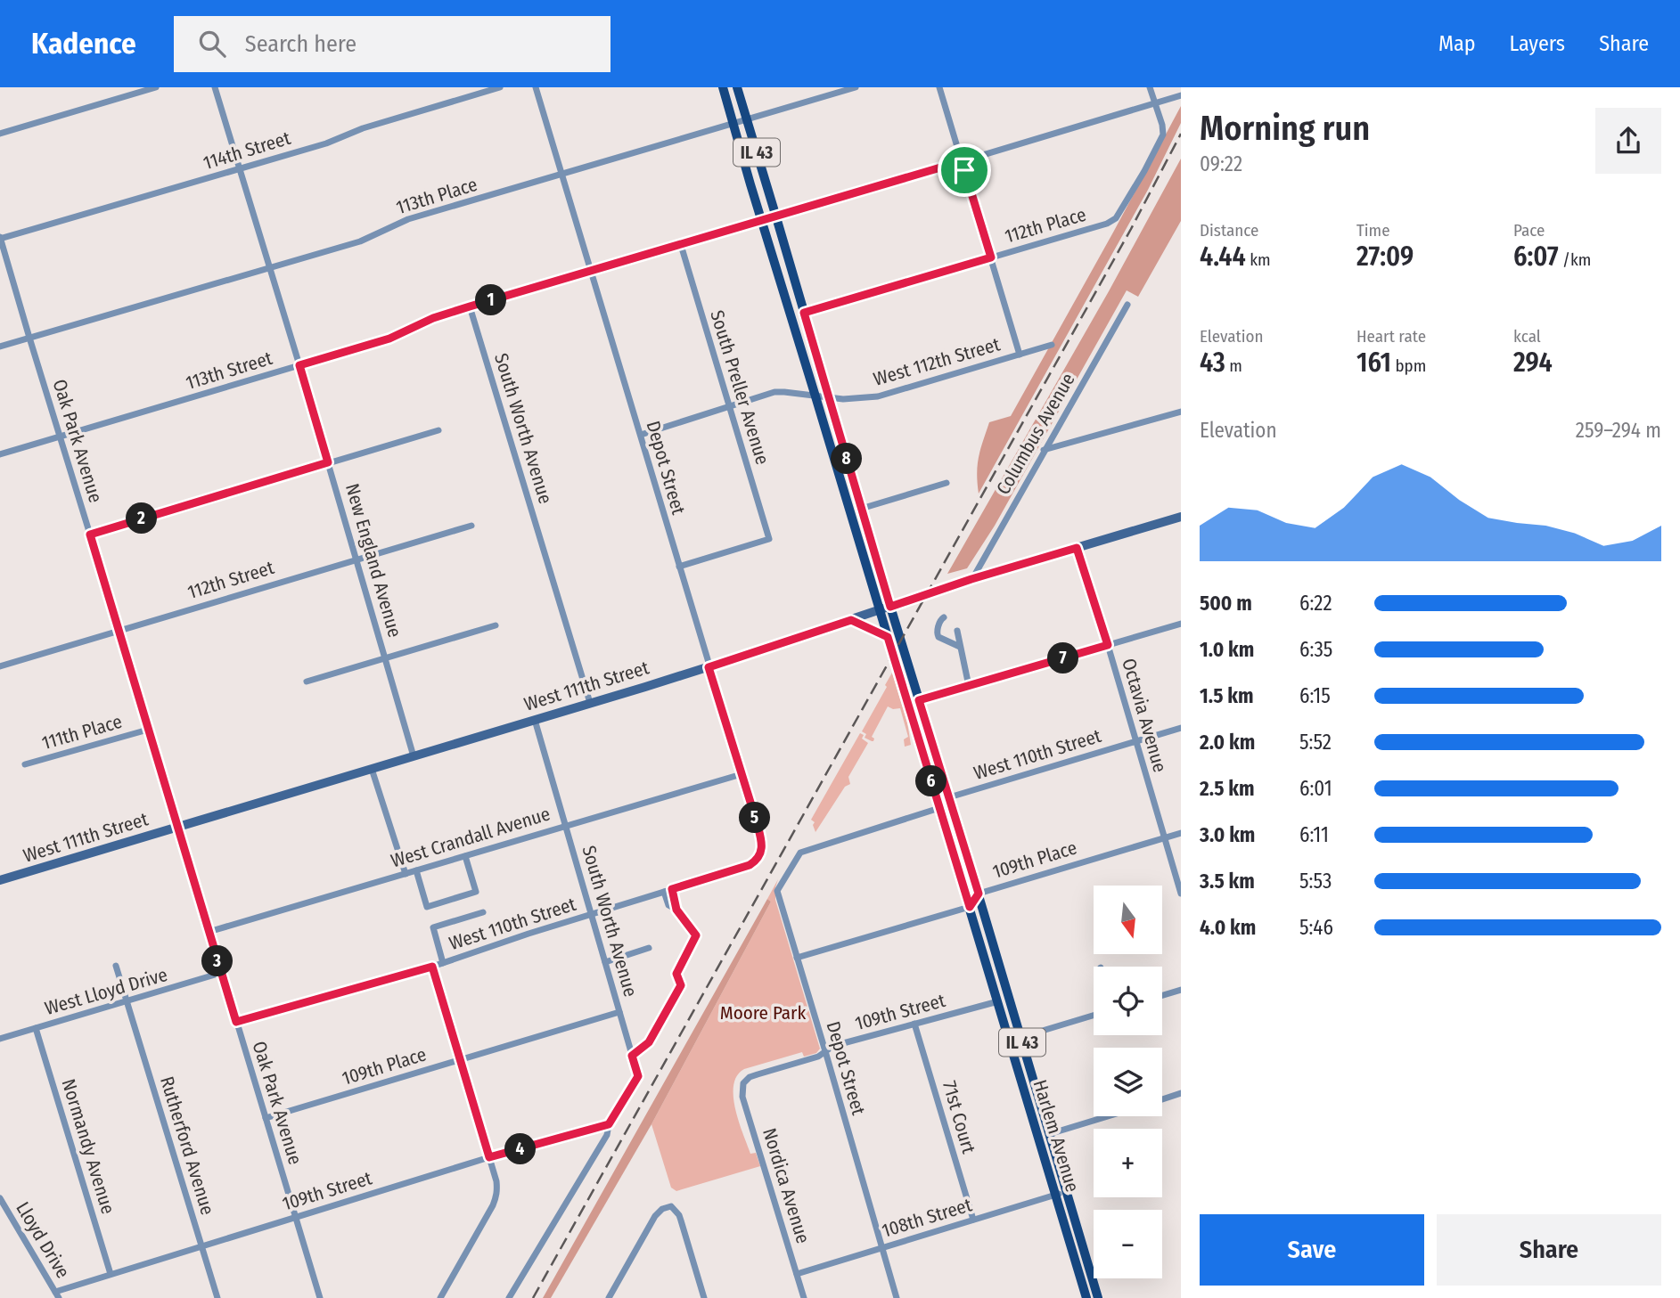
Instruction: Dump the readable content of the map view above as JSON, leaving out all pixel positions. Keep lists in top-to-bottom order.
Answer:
{
  "streets": {
    "main road": ["IL 43", "West 111th Street", "Harlem Avenue"],
    "street": [
      "114th Street",
      "113th Place",
      "112th Place",
      "West 112th Street",
      "113th Street",
      "South Preller Avenue",
      "South Worth Avenue",
      "Columbus Avenue",
      "Oak Park Avenue",
      "Depot Street",
      "New England Avenue",
      "112th Street",
      "Octavia Avenue",
      "111th Place",
      "West 110th Street",
      "West Crandall Avenue",
      "109th Place",
      "West Lloyd Drive",
      "109th Street",
      "71st Court",
      "Rutherford Avenue",
      "Normandy Avenue",
      "Nordica Avenue",
      "108th Street",
      "Lloyd Drive"
    ]
  },
  "crossings": [
    ["114th Street", "Oak Park Avenue"],
    ["114th Street", "New England Avenue"],
    ["113th Place", "Oak Park Avenue"],
    ["113th Place", "Depot Street"],
    ["113th Place", "New England Avenue"],
    ["113th Place", "Harlem Avenue"],
    ["112th Place", "113th Street"],
    ["112th Place", "Harlem Avenue"],
    ["West 112th Street", "Harlem Avenue"],
    ["113th Street", "South Preller Avenue"],
    ["113th Street", "South Worth Avenue"],
    ["113th Street", "Oak Park Avenue"],
    ["113th Street", "Depot Street"],
    ["113th Street", "New England Avenue"],
    ["113th Street", "Harlem Avenue"],
    ["South Preller Avenue", "Depot Street"],
    ["South Worth Avenue", "West 111th Street"],
    ["South Worth Avenue", "West 110th Street"],
    ["South Worth Avenue", "West Crandall Avenue"],
    ["South Worth Avenue", "109th Place"],
    ["South Worth Avenue", "109th Street"],
    ["Columbus Avenue", "West 111th Street"],
    ["Oak Park Avenue", "112th Street"],
    ["Oak Park Avenue", "West 111th Street"],
    ["Oak Park Avenue", "111th Place"],
    ["Oak Park Avenue", "West 110th Street"],
    ["Oak Park Avenue", "West Crandall Avenue"],
    ["Oak Park Avenue", "109th Place"],
    ["Oak Park Avenue", "West Lloyd Drive"],
    ["Oak Park Avenue", "109th Street"],
    ["Depot Street", "West 111th Street"],
    ["Depot Street", "West 110th Street"],
    ["Depot Street", "West Crandall Avenue"],
    ["Depot Street", "109th Street"],
    ["Depot Street", "108th Street"],
    ["New England Avenue", "112th Street"],
    ["New England Avenue", "West 111th Street"],
    ["West 111th Street", "Octavia Avenue"],
    ["West 111th Street", "Harlem Avenue"],
    ["Octavia Avenue", "West 110th Street"],
    ["Octavia Avenue", "109th Place"],
    ["West 110th Street", "Harlem Avenue"],
    ["109th Place", "Harlem Avenue"],
    ["West Lloyd Drive", "Rutherford Avenue"],
    ["West Lloyd Drive", "Normandy Avenue"],
    ["109th Street", "71st Court"],
    ["109th Street", "Harlem Avenue"],
    ["109th Street", "Rutherford Avenue"],
    ["109th Street", "Normandy Avenue"],
    ["109th Street", "Nordica Avenue"],
    ["109th Street", "Lloyd Drive"],
    ["71st Court", "108th Street"],
    ["Harlem Avenue", "108th Street"],
    ["Nordica Avenue", "108th Street"]
  ],
  "parks": ["Moore Park"],
  "north": "bottom",
  "page": {
    "header": "Kadence",
    "search": "Search here",
    "nav": ["Map", "Layers", "Share"],
    "heading": ["Morning run", "09:22"],
    "stats": [
      ["Distance", "4.44 km"],
      ["Time", "27:09"],
      ["Pace", "6:07 /km"],
      ["Elevation", "43 m"],
      ["Heart rate", "161 bpm"],
      ["kcal", "294"]
    ],
    "pins": [
      "1",
      "8",
      "2",
      "7",
      "6",
      "5",
      "3",
      "4"
    ],
    "chart": ["Elevation", "259–294 m"],
    "list": [
      {
        "name": "500 m",
        "note": "6:22"
      },
      {
        "name": "1.0 km",
        "note": "6:35"
      },
      {
        "name": "1.5 km",
        "note": "6:15"
      },
      {
        "name": "2.0 km",
        "note": "5:52"
      },
      {
        "name": "2.5 km",
        "note": "6:01"
      },
      {
        "name": "3.0 km",
        "note": "6:11"
      },
      {
        "name": "3.5 km",
        "note": "5:53"
      },
      {
        "name": "4.0 km",
        "note": "5:46"
      }
    ],
    "map_buttons": ["+", "−"],
    "buttons": ["Save", "Share"]
  }
}
